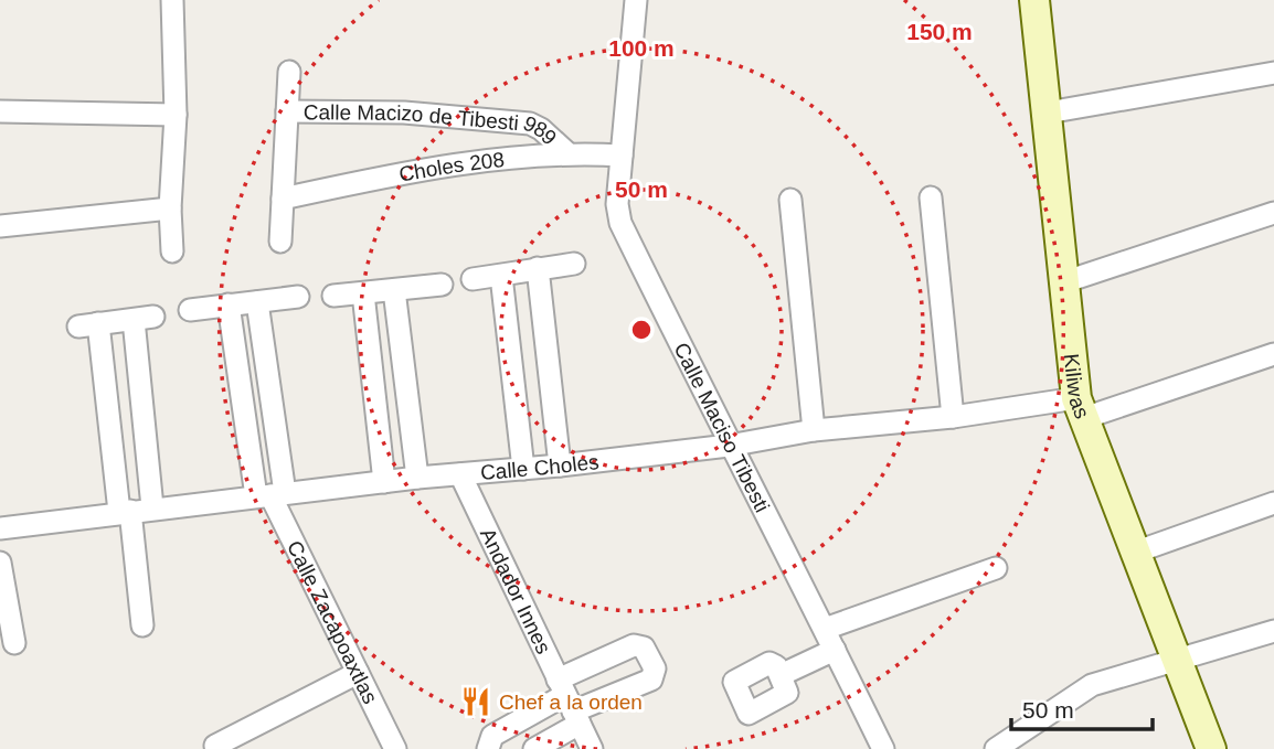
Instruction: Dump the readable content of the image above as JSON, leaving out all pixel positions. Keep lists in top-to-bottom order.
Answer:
{
  "streets": {
    "street": [
      "Calle Macizo de Tibesti 989",
      "Choles 208",
      "Kiliwas",
      "Calle Maciso Tibesti",
      "Calle Choles",
      "Andador Innes",
      "Calle Zacapoaxtlas"
    ]
  },
  "crossings": [
    ["Calle Macizo de Tibesti 989", "Choles 208"],
    ["Choles 208", "Calle Maciso Tibesti"],
    ["Kiliwas", "Calle Choles"],
    ["Calle Maciso Tibesti", "Calle Choles"],
    ["Calle Choles", "Andador Innes"],
    ["Calle Choles", "Calle Zacapoaxtlas"]
  ],
  "places": {
    "restaurant": ["Chef a la orden"]
  },
  "scale_bar": "50 m",
  "rings": ["150 m", "100 m", "50 m"]
}
